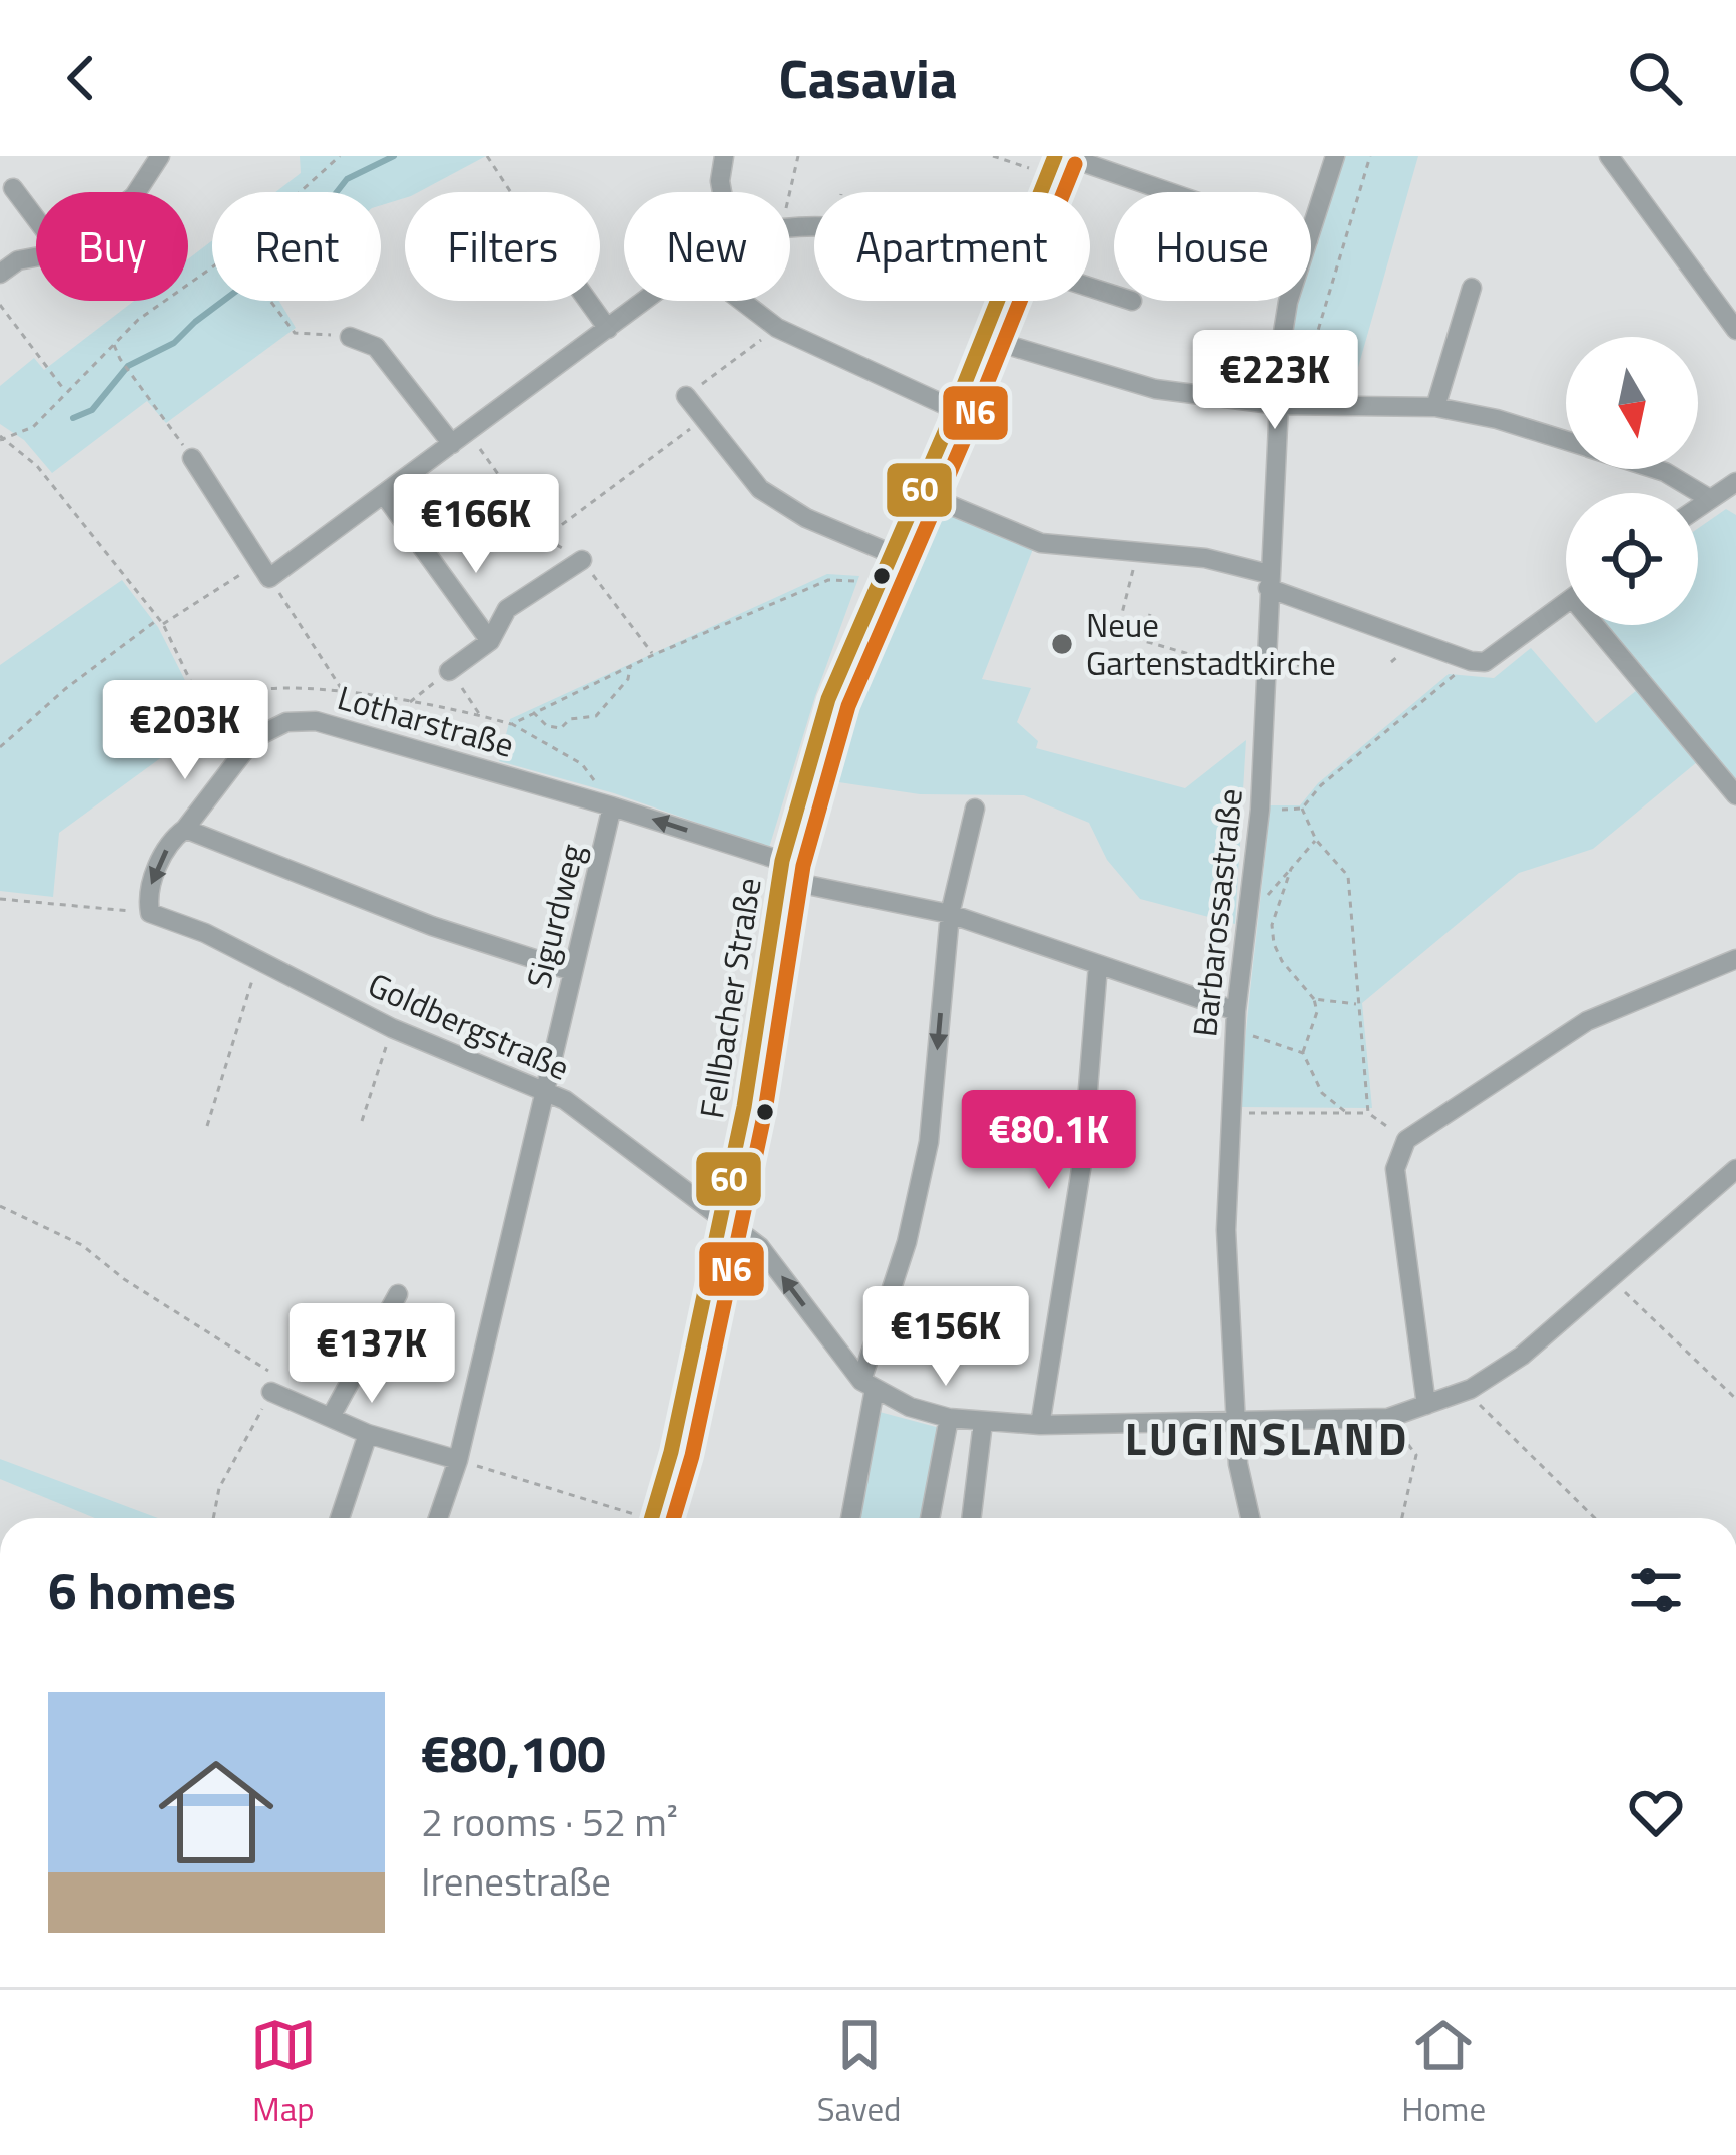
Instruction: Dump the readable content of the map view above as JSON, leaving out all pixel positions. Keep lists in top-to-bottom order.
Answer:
{
  "streets": {
    "street": [
      "Lotharstraße",
      "Barbarossastraße",
      "Sigurdweg",
      "Fellbacher Straße",
      "Goldbergstraße"
    ]
  },
  "crossings": [
    ["Lotharstraße", "Barbarossastraße"],
    ["Lotharstraße", "Sigurdweg"],
    ["Lotharstraße", "Fellbacher Straße"],
    ["Lotharstraße", "Goldbergstraße"],
    ["Barbarossastraße", "Goldbergstraße"],
    ["Sigurdweg", "Goldbergstraße"],
    ["Fellbacher Straße", "Goldbergstraße"]
  ],
  "districts": ["LUGINSLAND"],
  "places": ["Neue Gartenstadtkirche"],
  "lines": ["transit line 60", "transit line N6"],
  "north": "bottom",
  "page": {
    "header": "Casavia",
    "chip": [
      "Buy",
      "Rent",
      "Filters",
      "New",
      "Apartment",
      "House"
    ],
    "price": [
      "€223K",
      "€166K",
      "€203K",
      "€80.1K",
      "€156K",
      "€137K"
    ],
    "heading": "6 homes",
    "list": [
      {
        "name": "€80,100",
        "note": "2 rooms · 52 m² · Irenestraße"
      }
    ],
    "tabs": ["Map", "Saved", "Home"]
  }
}
